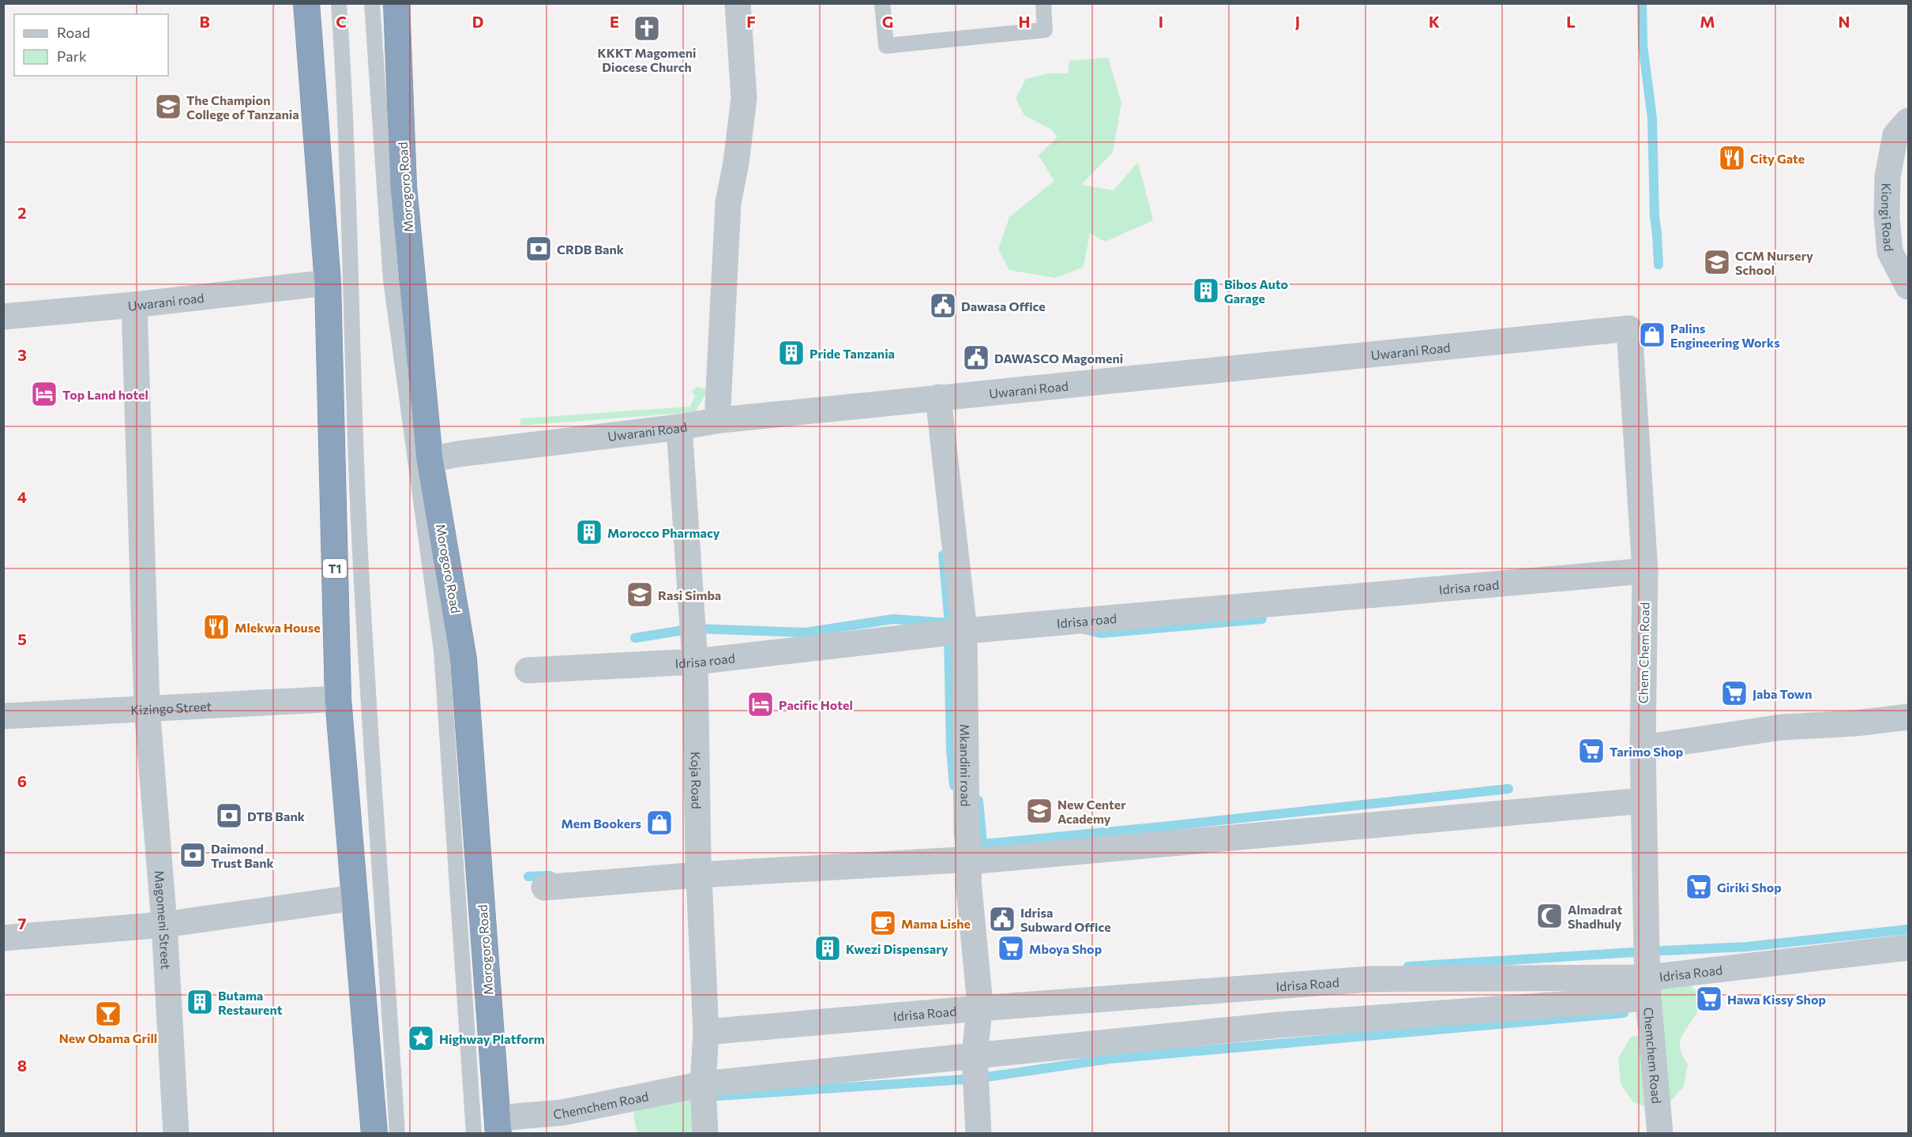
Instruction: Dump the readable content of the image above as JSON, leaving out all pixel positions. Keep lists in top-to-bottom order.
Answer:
{
  "streets": {
    "highway": ["Morogoro Road", "T1"],
    "street": [
      "Kiongi Road",
      "Uwarani road",
      "Uwarani Road",
      "Idrisa road",
      "Chem Chem Road",
      "Kizingo Street",
      "Mkandini road",
      "Koja Road",
      "Magomeni Street",
      "Idrisa Road",
      "Chemchem Road"
    ]
  },
  "crossings": [
    ["Morogoro Road", "Uwarani Road"],
    ["Morogoro Road", "Chemchem Road"],
    ["Uwarani road", "T1"],
    ["Uwarani road", "Magomeni Street"],
    ["Uwarani Road", "Chem Chem Road"],
    ["Uwarani Road", "Mkandini road"],
    ["Uwarani Road", "Koja Road"],
    ["T1", "Kizingo Street"],
    ["Idrisa road", "Chem Chem Road"],
    ["Idrisa road", "Mkandini road"],
    ["Idrisa road", "Koja Road"],
    ["Chem Chem Road", "Idrisa Road"],
    ["Chem Chem Road", "Chemchem Road"],
    ["Kizingo Street", "Magomeni Street"],
    ["Mkandini road", "Idrisa Road"],
    ["Koja Road", "Idrisa Road"],
    ["Koja Road", "Chemchem Road"],
    ["Idrisa Road", "Chemchem Road"]
  ],
  "places": {
    "church": ["KKKT Magomeni Diocese Church"],
    "school or university": [
      "The Champion College of Tanzania",
      "CCM Nursery School",
      "Rasi Simba",
      "New Center Academy"
    ],
    "restaurant": ["City Gate", "Mlekwa House"],
    "bank": ["CRDB Bank", "DTB Bank", "Daimond Trust Bank"],
    "building": [
      "Bibos Auto Garage",
      "Pride Tanzania",
      "Morocco Pharmacy",
      "Kwezi Dispensary",
      "Butama Restaurent"
    ],
    "public building": ["Dawasa Office", "DAWASCO Magomeni", "Idrisa Subward Office"],
    "shop": ["Palins Engineering Works", "Mem Bookers"],
    "hotel": ["Top Land hotel", "Pacific Hotel"],
    "supermarket": [
      "Jaba Town",
      "Tarimo Shop",
      "Giriki Shop",
      "Mboya Shop",
      "Hawa Kissy Shop"
    ],
    "mosque": ["Almadrat Shadhuly"],
    "cafe": ["Mama Lishe"],
    "bar": ["New Obama Grill"],
    "place": ["Highway Platform"]
  },
  "legend": ["Road", "Park"],
  "grid": {
    "columns": [
      "B",
      "C",
      "D",
      "E",
      "F",
      "G",
      "H",
      "I",
      "J",
      "K",
      "L",
      "M",
      "N"
    ],
    "rows": [
      "2",
      "3",
      "4",
      "5",
      "6",
      "7",
      "8"
    ]
  }
}
